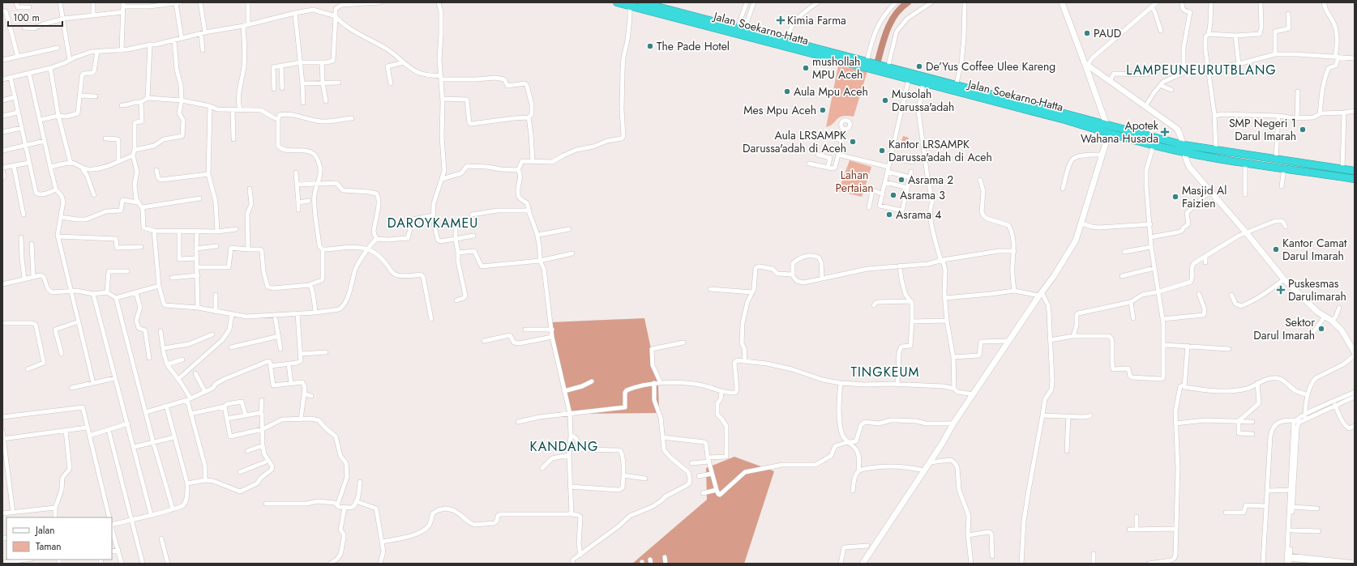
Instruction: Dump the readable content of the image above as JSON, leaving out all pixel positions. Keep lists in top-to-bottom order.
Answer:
{
  "streets": {
    "highway": ["Jalan Soekarno-Hatta"]
  },
  "districts": [
    "LAMPEUNEURUTBLANG",
    "DAROYKAMEU",
    "TINGKEUM",
    "KANDANG"
  ],
  "parks": ["Lahan Pertaian"],
  "places": {
    "health": ["Kimia Farma", "Apotek Wahana Husada", "Puskesmas Darulimarah"],
    "other": [
      "PAUD",
      "The Pade Hotel",
      "De’Yus Coffee Ulee Kareng",
      "mushollah MPU Aceh",
      "Aula Mpu Aceh",
      "Musolah Darussa'adah",
      "Mes Mpu Aceh",
      "SMP Negeri 1 Darul Imarah",
      "Aula LRSAMPK Darussa'adah di Aceh",
      "Kantor LRSAMPK Darussa'adah di Aceh",
      "Asrama 2",
      "Asrama 3",
      "Masjid Al Faizien",
      "Asrama 4",
      "Kantor Camat Darul Imarah",
      "Sektor Darul Imarah"
    ]
  },
  "legend": ["Jalan", "Taman"],
  "scale_bar": "100 m"
}
